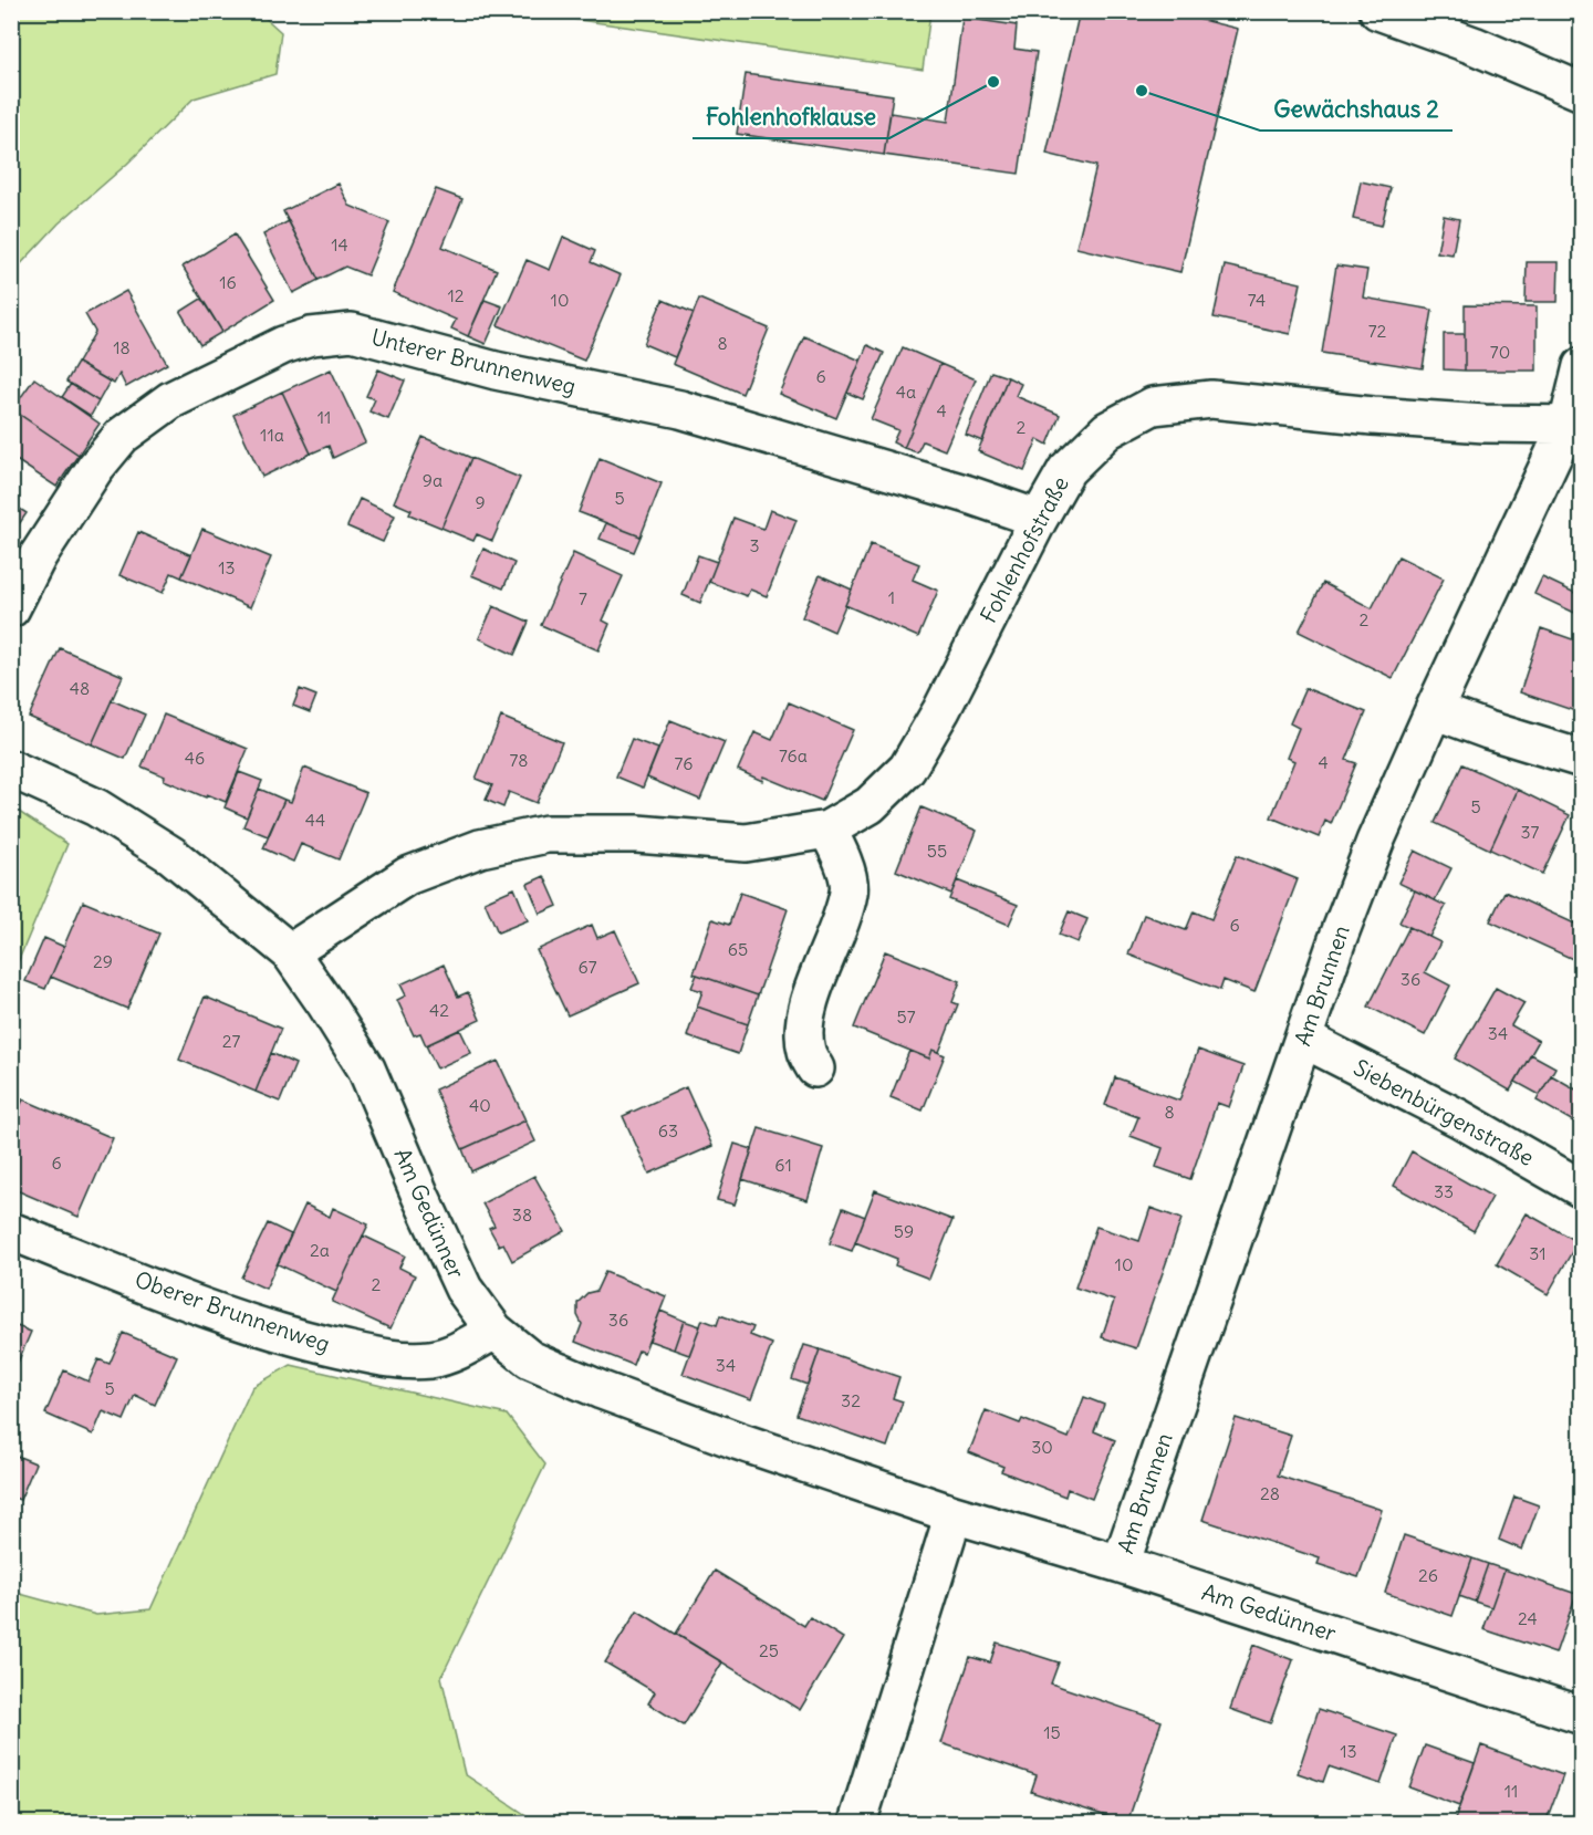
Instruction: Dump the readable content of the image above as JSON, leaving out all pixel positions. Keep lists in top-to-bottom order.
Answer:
{
  "streets": {
    "street": [
      "Unterer Brunnenweg",
      "Fohlenhofstraße",
      "Am Brunnen",
      "Siebenbürgenstraße",
      "Am Gedünner",
      "Oberer Brunnenweg"
    ]
  },
  "crossings": [
    ["Unterer Brunnenweg", "Fohlenhofstraße"],
    ["Fohlenhofstraße", "Am Brunnen"],
    ["Fohlenhofstraße", "Am Gedünner"],
    ["Am Brunnen", "Siebenbürgenstraße"],
    ["Am Brunnen", "Am Gedünner"],
    ["Am Gedünner", "Oberer Brunnenweg"]
  ],
  "places": ["Fohlenhofklause", "Gewächshaus 2"],
  "house_numbers": [
    "14",
    "16",
    "12",
    "10",
    "74",
    "72",
    "8",
    "18",
    "70",
    "6",
    "4a",
    "4",
    "11",
    "2",
    "11a",
    "9a",
    "5",
    "9",
    "3",
    "13",
    "1",
    "7",
    "2",
    "48",
    "76a",
    "46",
    "78",
    "4",
    "76",
    "5",
    "44",
    "37",
    "55",
    "6",
    "65",
    "29",
    "67",
    "36",
    "42",
    "57",
    "34",
    "27",
    "40",
    "8",
    "63",
    "6",
    "61",
    "33",
    "38",
    "59",
    "2a",
    "31",
    "10",
    "2",
    "36",
    "34",
    "5",
    "32",
    "30",
    "28",
    "26",
    "24",
    "25",
    "15",
    "13",
    "11"
  ]
}
